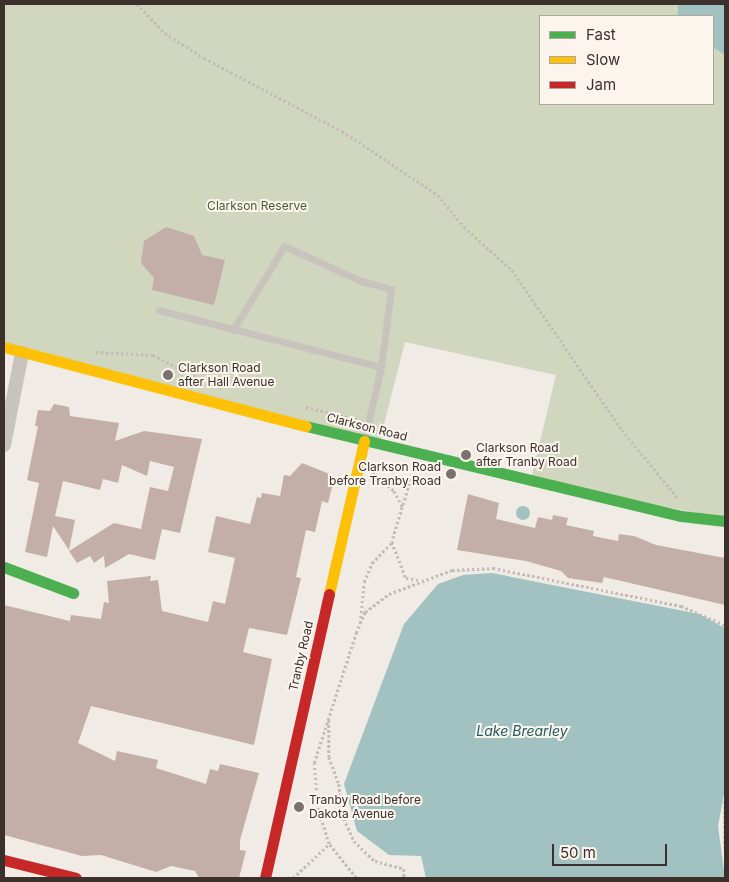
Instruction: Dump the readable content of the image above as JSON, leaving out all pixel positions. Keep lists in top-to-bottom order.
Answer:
{
  "streets": {
    "street": ["Clarkson Road", "Tranby Road"]
  },
  "crossings": [
    ["Clarkson Road", "Tranby Road"]
  ],
  "water": ["Lake Brearley"],
  "parks": ["Clarkson Reserve"],
  "places": [
    "Clarkson Road after Hall Avenue",
    "Clarkson Road after Tranby Road",
    "Clarkson Road before Tranby Road",
    "Tranby Road before Dakota Avenue"
  ],
  "legend": ["Fast", "Slow", "Jam"],
  "scale_bar": "50 m"
}
